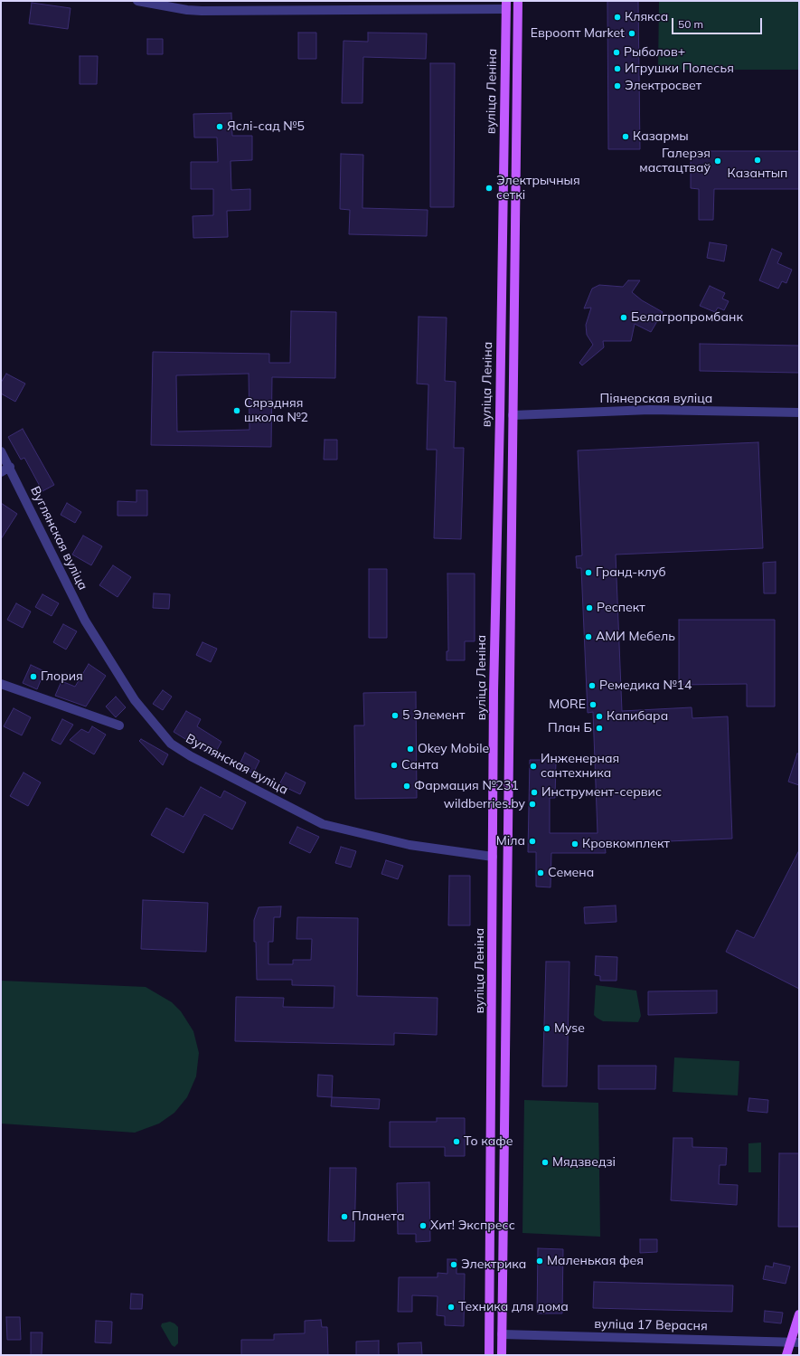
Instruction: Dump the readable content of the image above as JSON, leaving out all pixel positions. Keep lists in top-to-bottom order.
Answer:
{
  "streets": {
    "main road": ["вуліца Леніна"],
    "street": ["Піянерская вуліца", "Вуглянская вуліца", "вуліца 17 Верасня"]
  },
  "crossings": [
    ["вуліца Леніна", "Піянерская вуліца"],
    ["вуліца Леніна", "Вуглянская вуліца"],
    ["вуліца Леніна", "вуліца 17 Верасня"]
  ],
  "places": [
    "Клякса",
    "Евроопт Market",
    "Рыболов+",
    "Игрушки Полесья",
    "Электросвет",
    "Яслі-сад №5",
    "Казармы",
    "Казантып",
    "Галерэя мастацтваў",
    "Электрычныя сеткі",
    "Белагропромбанк",
    "Сярэдняя школа №2",
    "Гранд-клуб",
    "Респект",
    "АМИ Мебель",
    "Глория",
    "Ремедика №14",
    "MORE",
    "5 Элемент",
    "Капибара",
    "План Б",
    "Okey Mobile",
    "Санта",
    "Инженерная сантехника",
    "Фармация №231",
    "Инструмент-сервис",
    "wildberries.by",
    "Міла",
    "Кровкомплект",
    "Семена",
    "Myse",
    "То кафе",
    "Мядзведзі",
    "Планета",
    "Хит! Экспресс",
    "Маленькая фея",
    "Электрика",
    "Техника для дома"
  ],
  "scale_bar": "50 m"
}
